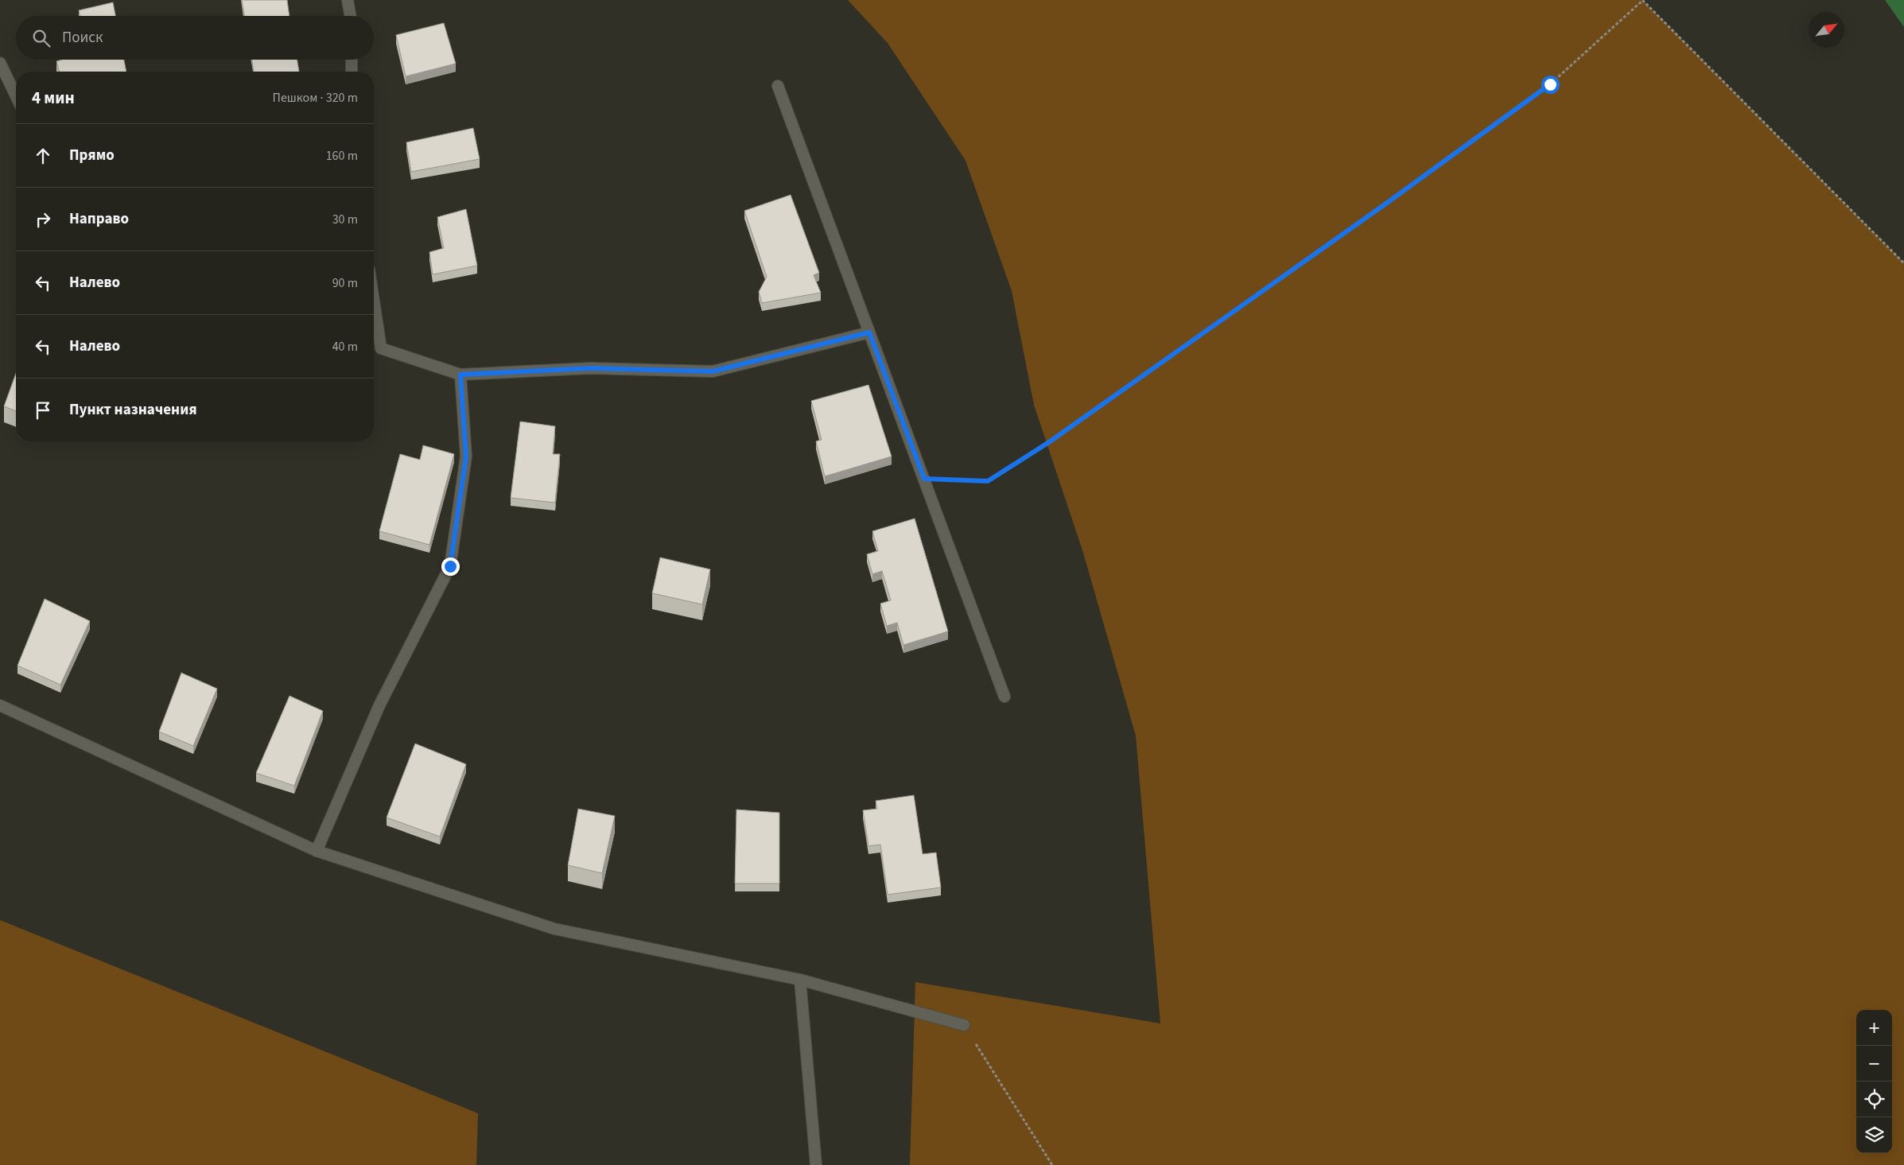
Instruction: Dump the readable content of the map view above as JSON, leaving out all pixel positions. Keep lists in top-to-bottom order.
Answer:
{
  "north": "top right",
  "page": {
    "search": "Поиск",
    "heading": ["4 мин", "Пешком · 320 m"],
    "list": [
      ["Прямо", "160 m"],
      ["Направо", "30 m"],
      ["Налево", "90 m"],
      ["Налево", "40 m"],
      "Пункт назначения"
    ],
    "map_buttons": ["+", "−"]
  }
}
